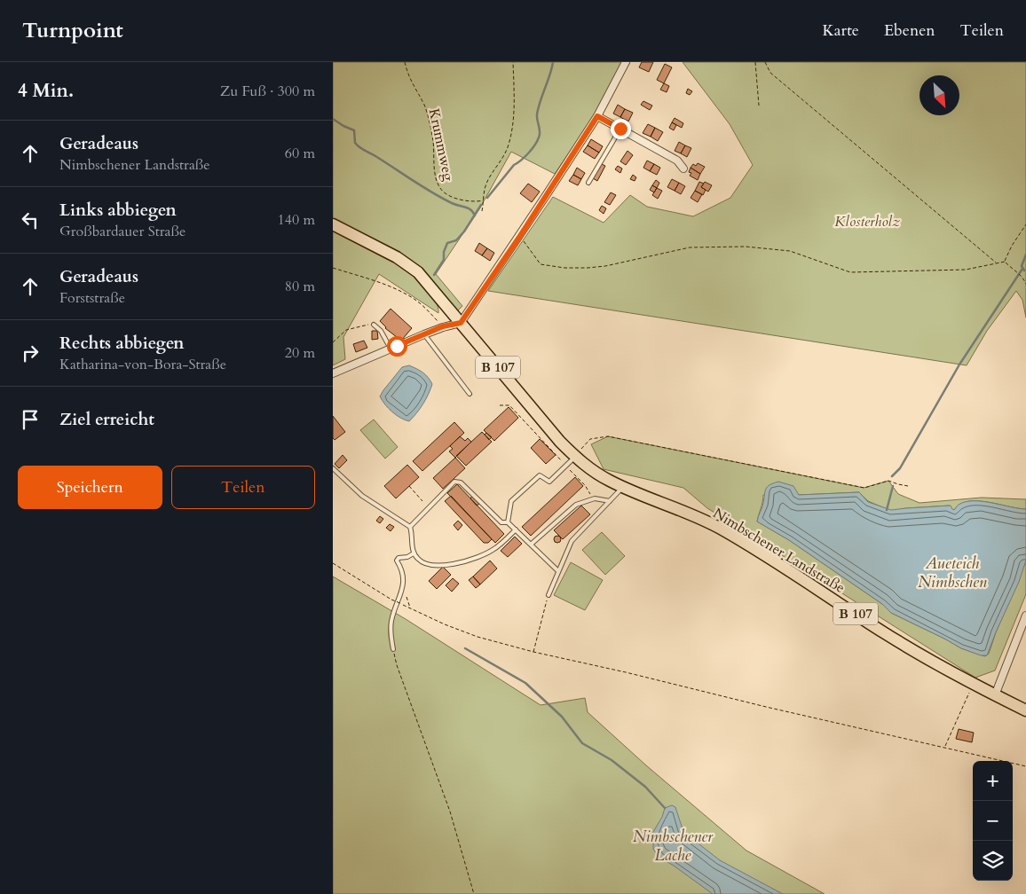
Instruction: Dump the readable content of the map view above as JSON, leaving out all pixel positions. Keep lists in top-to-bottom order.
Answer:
{
  "streets": {
    "main road": ["B 107", "Nimbschener Landstraße"],
    "path": ["Krummweg"]
  },
  "water": ["Aueteich Nimbschen", "Nimbschener Lache"],
  "parks": ["Klosterholz"],
  "north": "bottom right",
  "page": {
    "header": "Turnpoint",
    "nav": ["Karte", "Ebenen", "Teilen"],
    "heading": ["4 Min.", "Zu Fuß · 300 m"],
    "list": [
      ["Geradeaus", "Nimbschener Landstraße", "60 m"],
      ["Links abbiegen", "Großbardauer Straße", "140 m"],
      ["Geradeaus", "Forststraße", "80 m"],
      ["Rechts abbiegen", "Katharina-von-Bora-Straße", "20 m"],
      "Ziel erreicht"
    ],
    "buttons": ["Speichern", "Teilen"],
    "map_buttons": ["+", "−"]
  }
}
